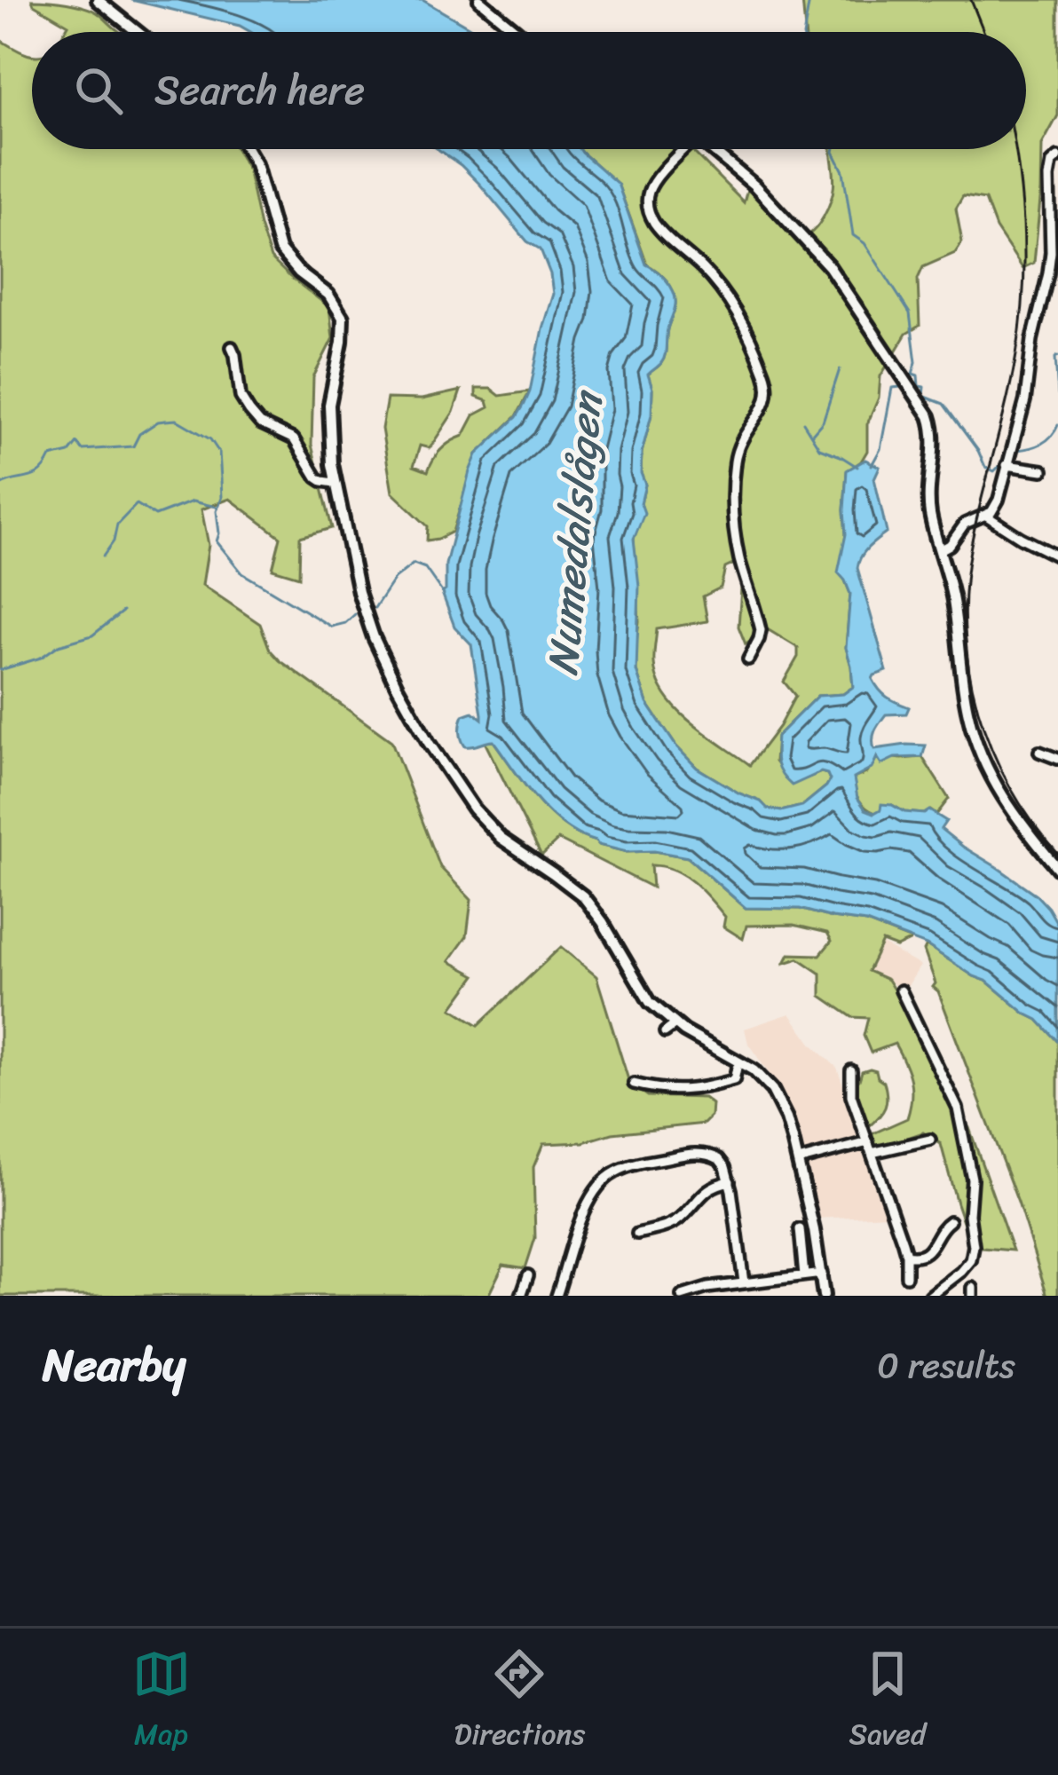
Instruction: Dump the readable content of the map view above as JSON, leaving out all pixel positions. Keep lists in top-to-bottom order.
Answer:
{
  "water": ["Numedalslågen"],
  "page": {
    "search": "Search here",
    "heading": ["Nearby", "0 results"],
    "nav": ["Map", "Directions", "Saved"]
  }
}
